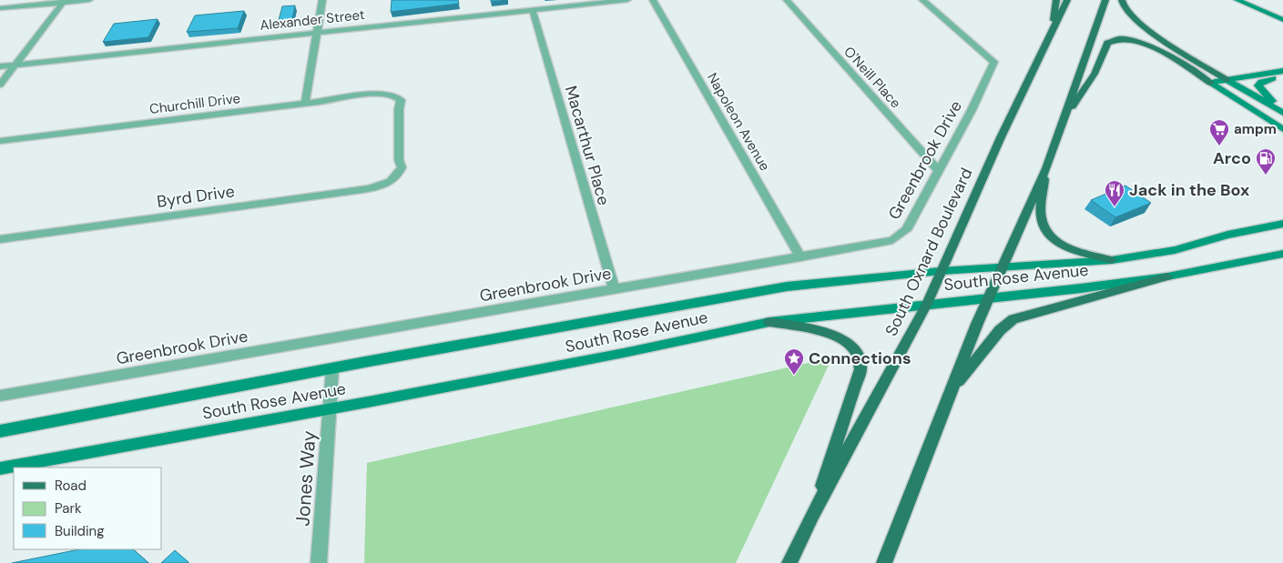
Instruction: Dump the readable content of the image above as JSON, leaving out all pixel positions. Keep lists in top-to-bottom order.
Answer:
{
  "streets": {
    "main road": ["South Oxnard Boulevard", "South Rose Avenue"],
    "street": [
      "Alexander Street",
      "O'Neill Place",
      "Churchill Drive",
      "Napoleon Avenue",
      "Macarthur Place",
      "Greenbrook Drive",
      "Byrd Drive",
      "Jones Way"
    ]
  },
  "crossings": [
    ["Alexander Street", "Macarthur Place"],
    ["O'Neill Place", "Greenbrook Drive"],
    ["Churchill Drive", "Byrd Drive"],
    ["Napoleon Avenue", "Greenbrook Drive"],
    ["Macarthur Place", "Greenbrook Drive"],
    ["South Oxnard Boulevard", "South Rose Avenue"],
    ["South Rose Avenue", "Jones Way"]
  ],
  "places": {
    "supermarket": ["ampm"],
    "fuel station": ["Arco"],
    "restaurant": ["Jack in the Box"],
    "place": ["Connections"]
  },
  "legend": ["Road", "Park", "Building"]
}
